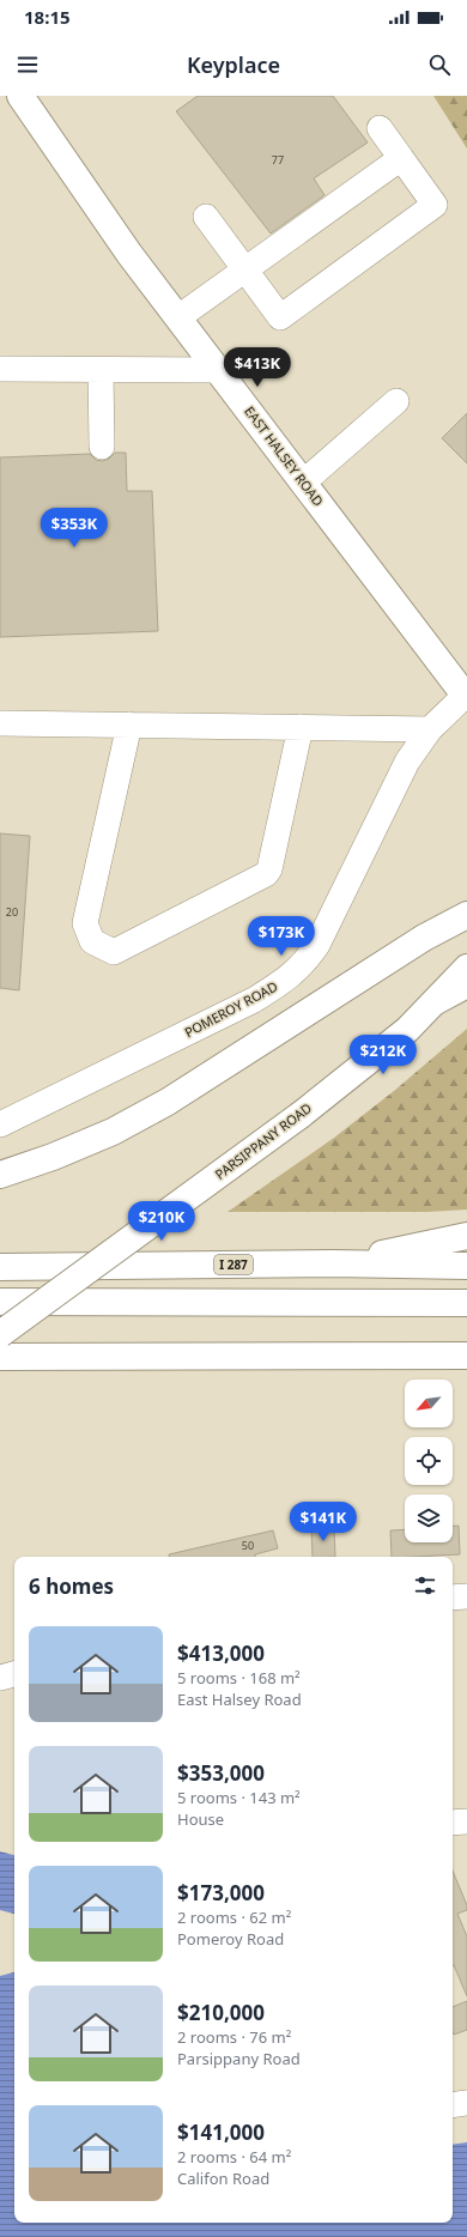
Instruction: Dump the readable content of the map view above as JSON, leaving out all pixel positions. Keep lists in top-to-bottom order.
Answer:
{
  "streets": {
    "main road": ["EAST HALSEY ROAD", "PARSIPPANY ROAD", "I 287"],
    "street": ["POMEROY ROAD"]
  },
  "crossings": [
    ["EAST HALSEY ROAD", "POMEROY ROAD"]
  ],
  "house_numbers": ["77", "20", "50"],
  "north": "bottom left",
  "page": {
    "status": "18:15",
    "header": "Keyplace",
    "price": [
      "$413K",
      "$353K",
      "$173K",
      "$212K",
      "$210K",
      "$141K"
    ],
    "heading": "6 homes",
    "list": [
      {
        "name": "$413,000",
        "note": "5 rooms · 168 m² · East Halsey Road"
      },
      {
        "name": "$353,000",
        "note": "5 rooms · 143 m² · House"
      },
      {
        "name": "$173,000",
        "note": "2 rooms · 62 m² · Pomeroy Road"
      },
      {
        "name": "$210,000",
        "note": "2 rooms · 76 m² · Parsippany Road"
      },
      {
        "name": "$141,000",
        "note": "2 rooms · 64 m² · Califon Road"
      }
    ]
  }
}
